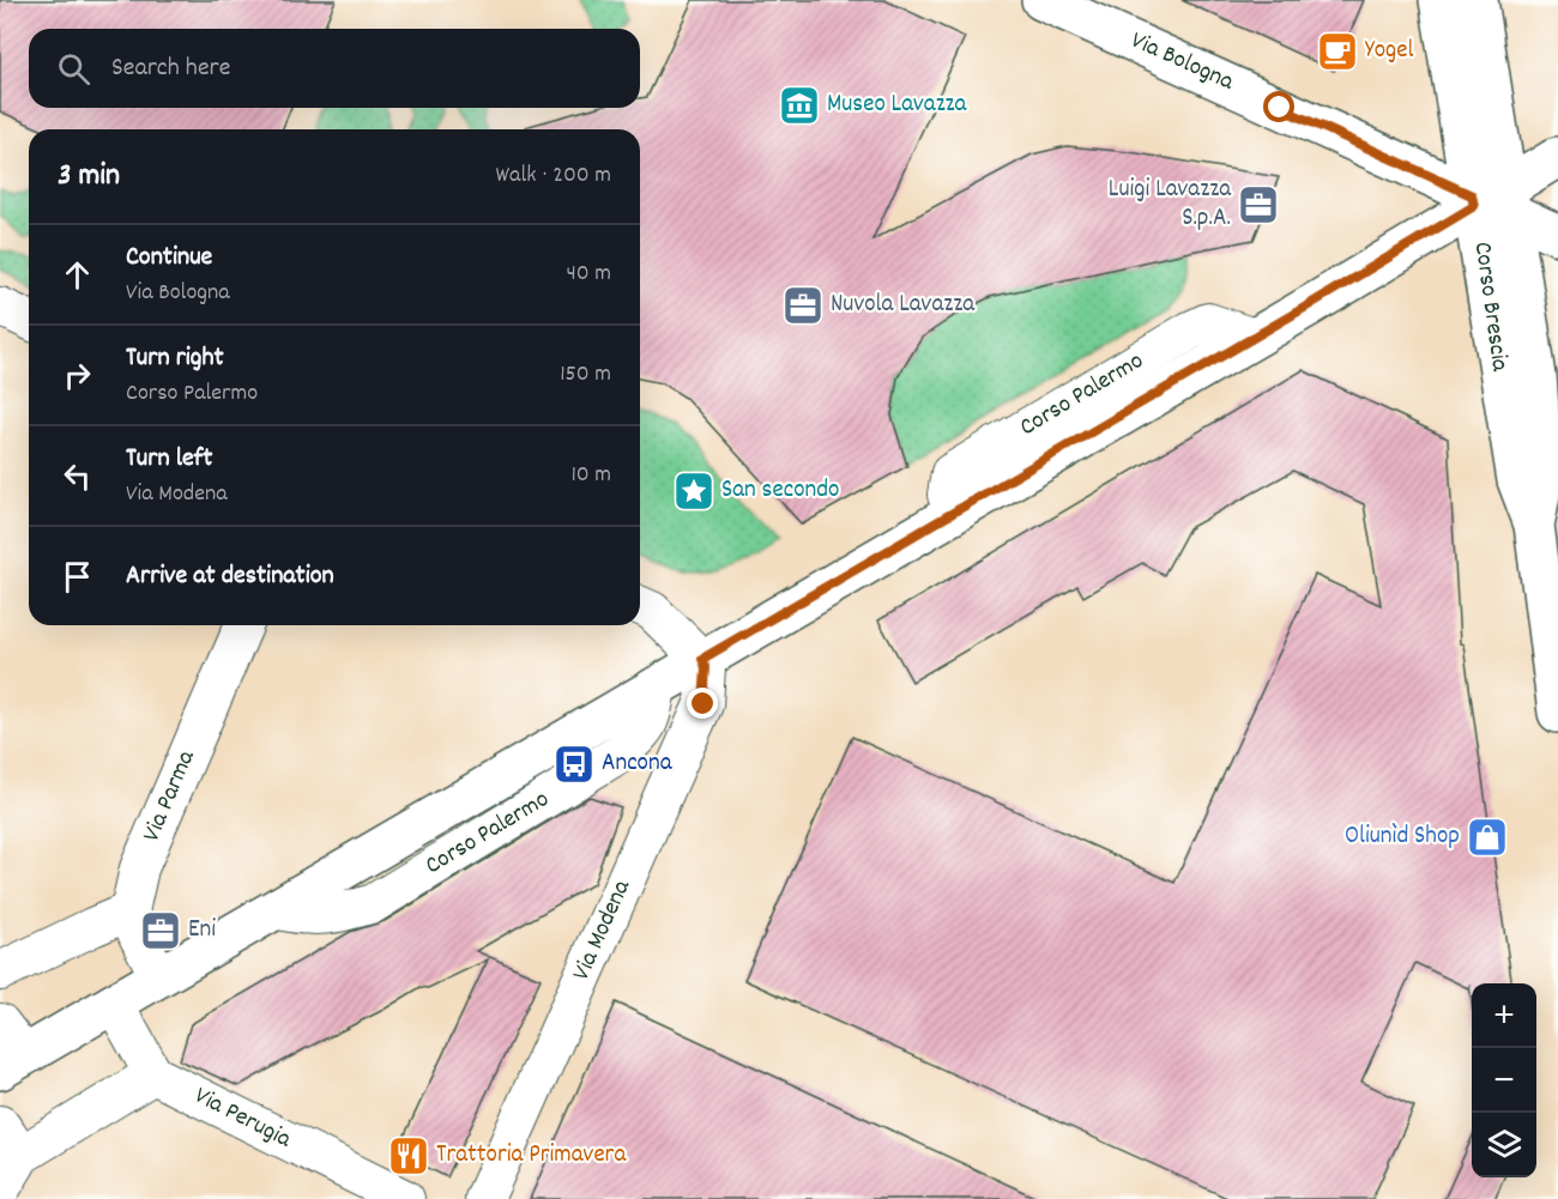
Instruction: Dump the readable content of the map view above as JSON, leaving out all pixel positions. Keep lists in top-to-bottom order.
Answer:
{
  "streets": {
    "main road": ["Via Bologna", "Corso Brescia", "Corso Palermo"],
    "street": ["Via Parma", "Via Modena", "Via Perugia"]
  },
  "crossings": [
    ["Via Bologna", "Corso Brescia"],
    ["Via Bologna", "Corso Palermo"],
    ["Corso Brescia", "Corso Palermo"],
    ["Corso Palermo", "Via Modena"]
  ],
  "places": {
    "cafe": ["Yogel"],
    "museum": ["Museo Lavazza"],
    "office": ["Luigi Lavazza S.p.A.", "Nuvola Lavazza", "Eni"],
    "place": ["San secondo"],
    "bus stop": ["Ancona"],
    "shop": ["Oliunìd Shop"],
    "restaurant": ["Trattoria Primavera"]
  },
  "page": {
    "search": "Search here",
    "heading": ["3 min", "Walk · 200 m"],
    "list": [
      ["Continue", "Via Bologna", "40 m"],
      ["Turn right", "Corso Palermo", "150 m"],
      ["Turn left", "Via Modena", "10 m"],
      "Arrive at destination"
    ],
    "map_buttons": ["+", "−"]
  }
}
